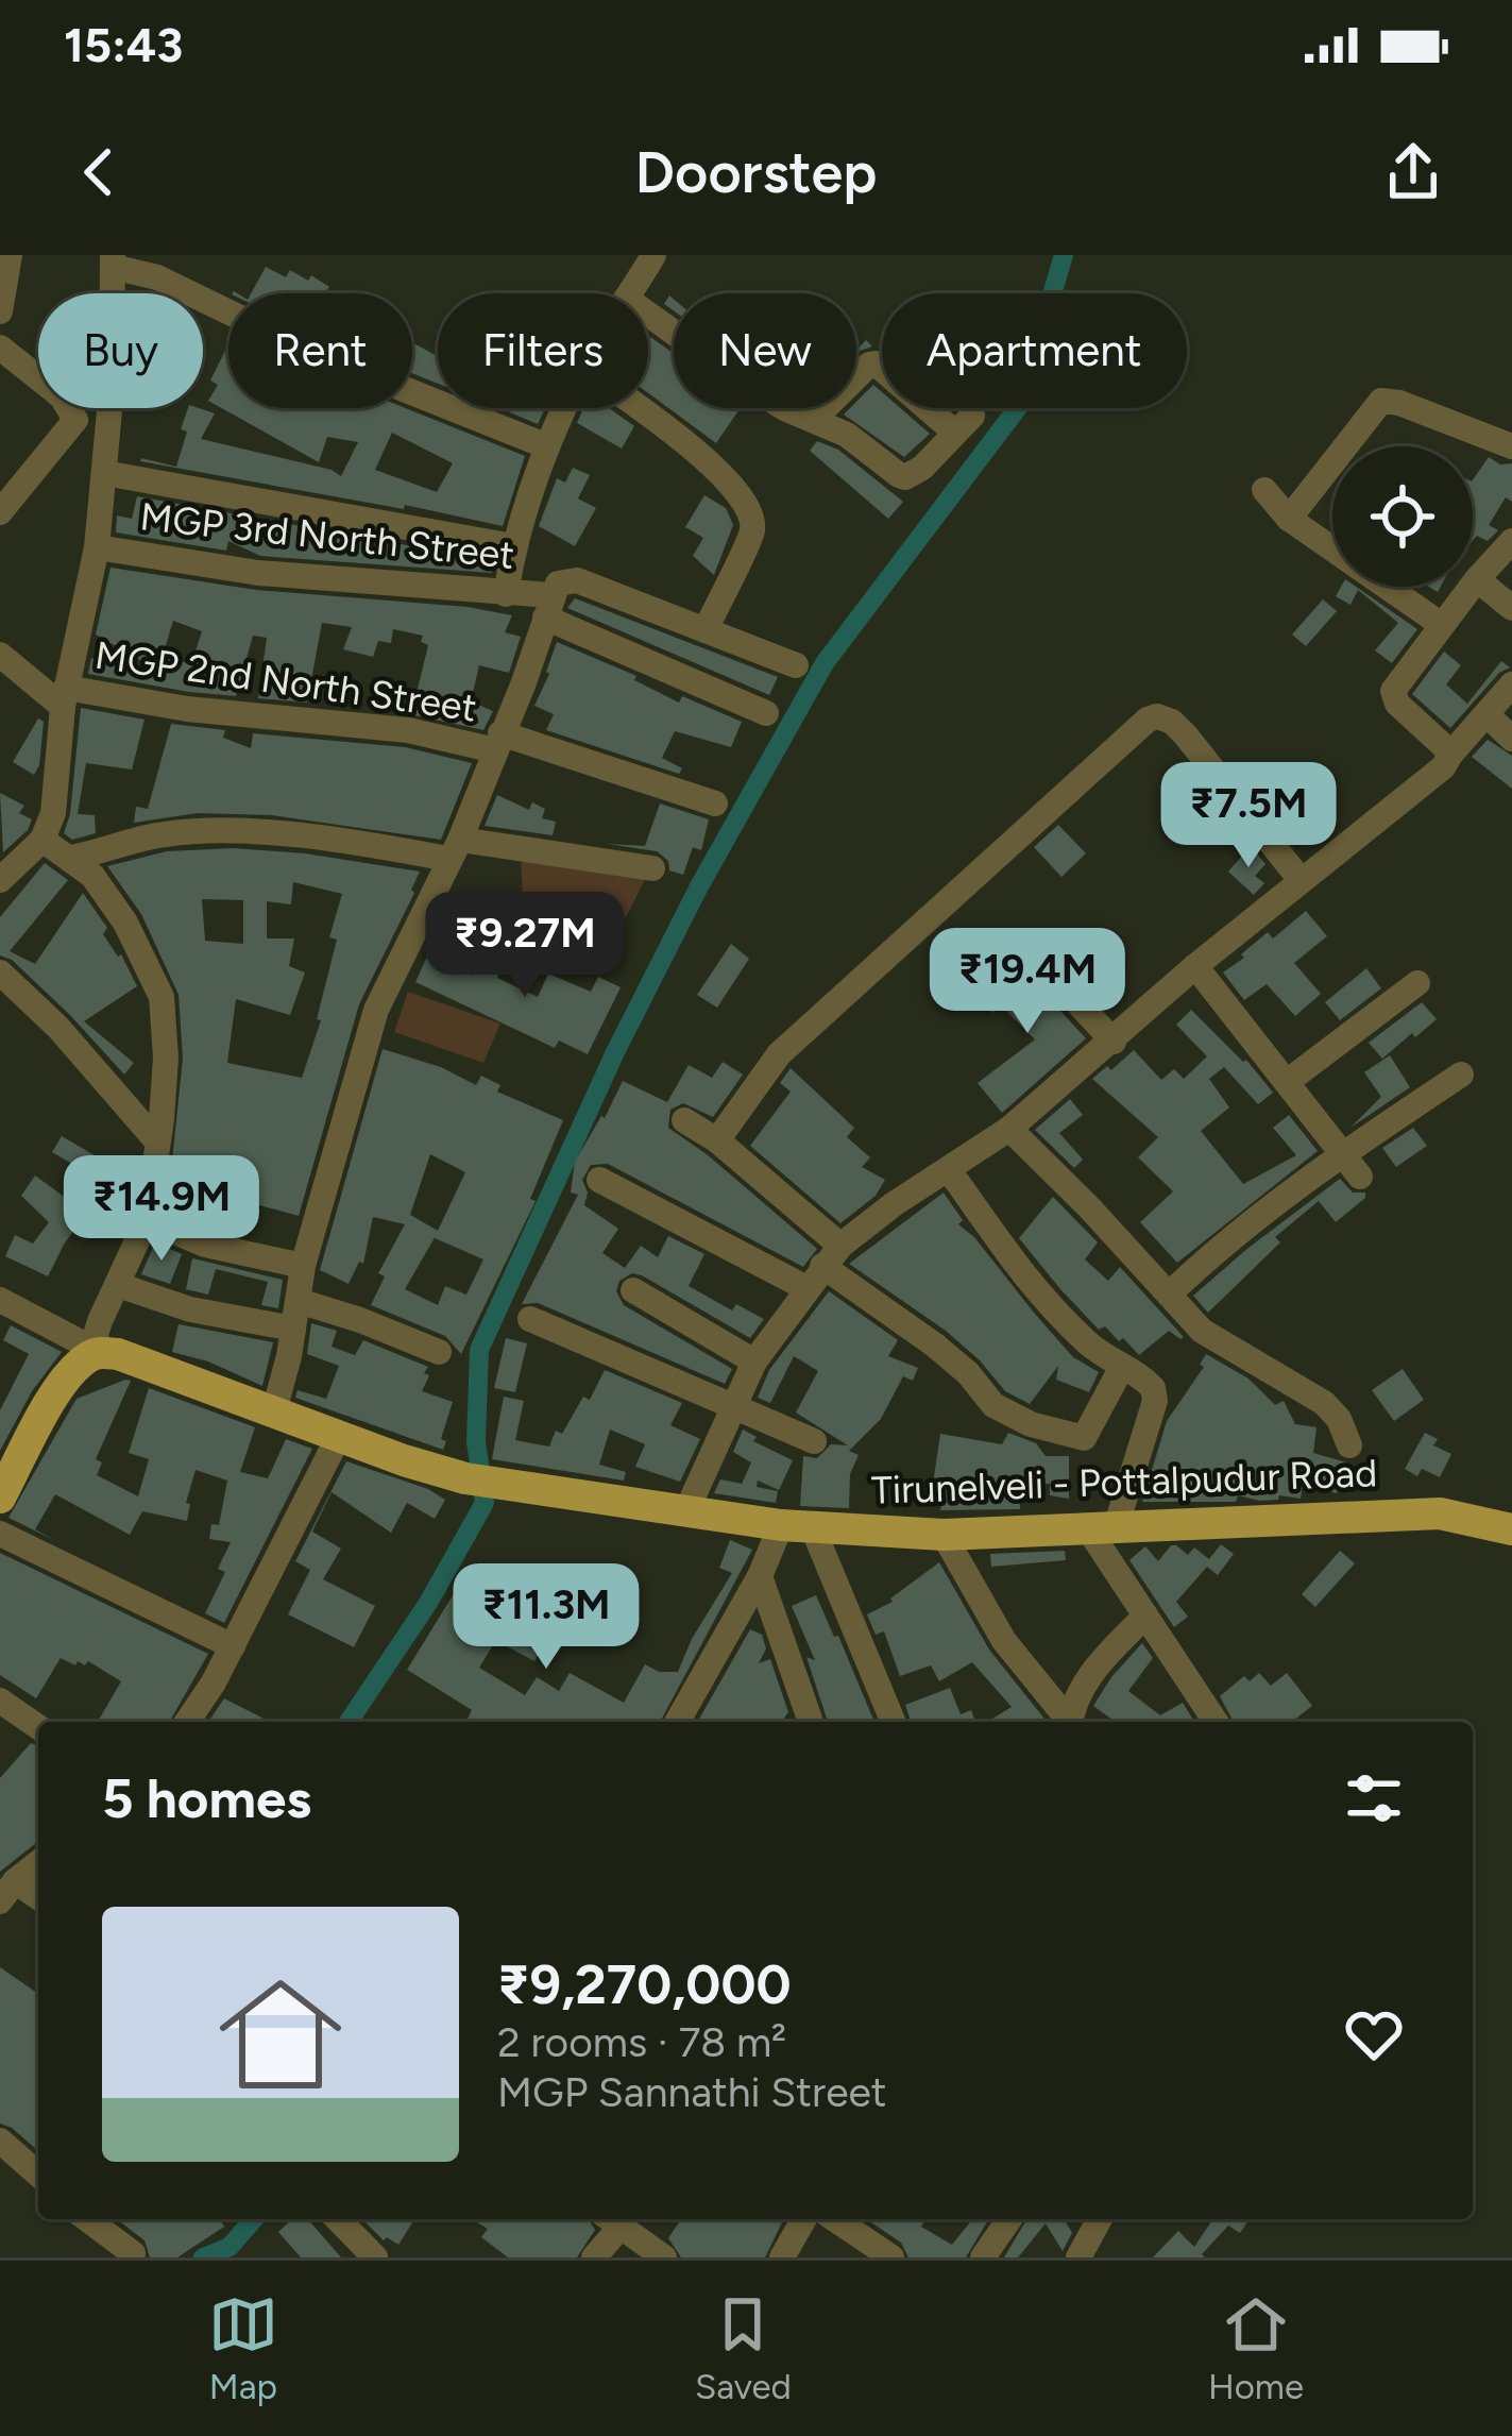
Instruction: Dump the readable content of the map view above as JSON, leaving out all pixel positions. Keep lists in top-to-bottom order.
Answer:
{
  "streets": {
    "main road": ["Tirunelveli - Pottalpudur Road"],
    "street": ["MGP 3rd North Street", "MGP 2nd North Street"]
  },
  "page": {
    "status": "15:43",
    "header": "Doorstep",
    "chip": [
      "Buy",
      "Rent",
      "Filters",
      "New",
      "Apartment"
    ],
    "price": [
      "₹7.5M",
      "₹9.27M",
      "₹19.4M",
      "₹14.9M",
      "₹11.3M"
    ],
    "heading": "5 homes",
    "list": [
      {
        "name": "₹9,270,000",
        "note": "2 rooms · 78 m² · MGP Sannathi Street"
      }
    ],
    "tabs": ["Map", "Saved", "Home"]
  }
}
